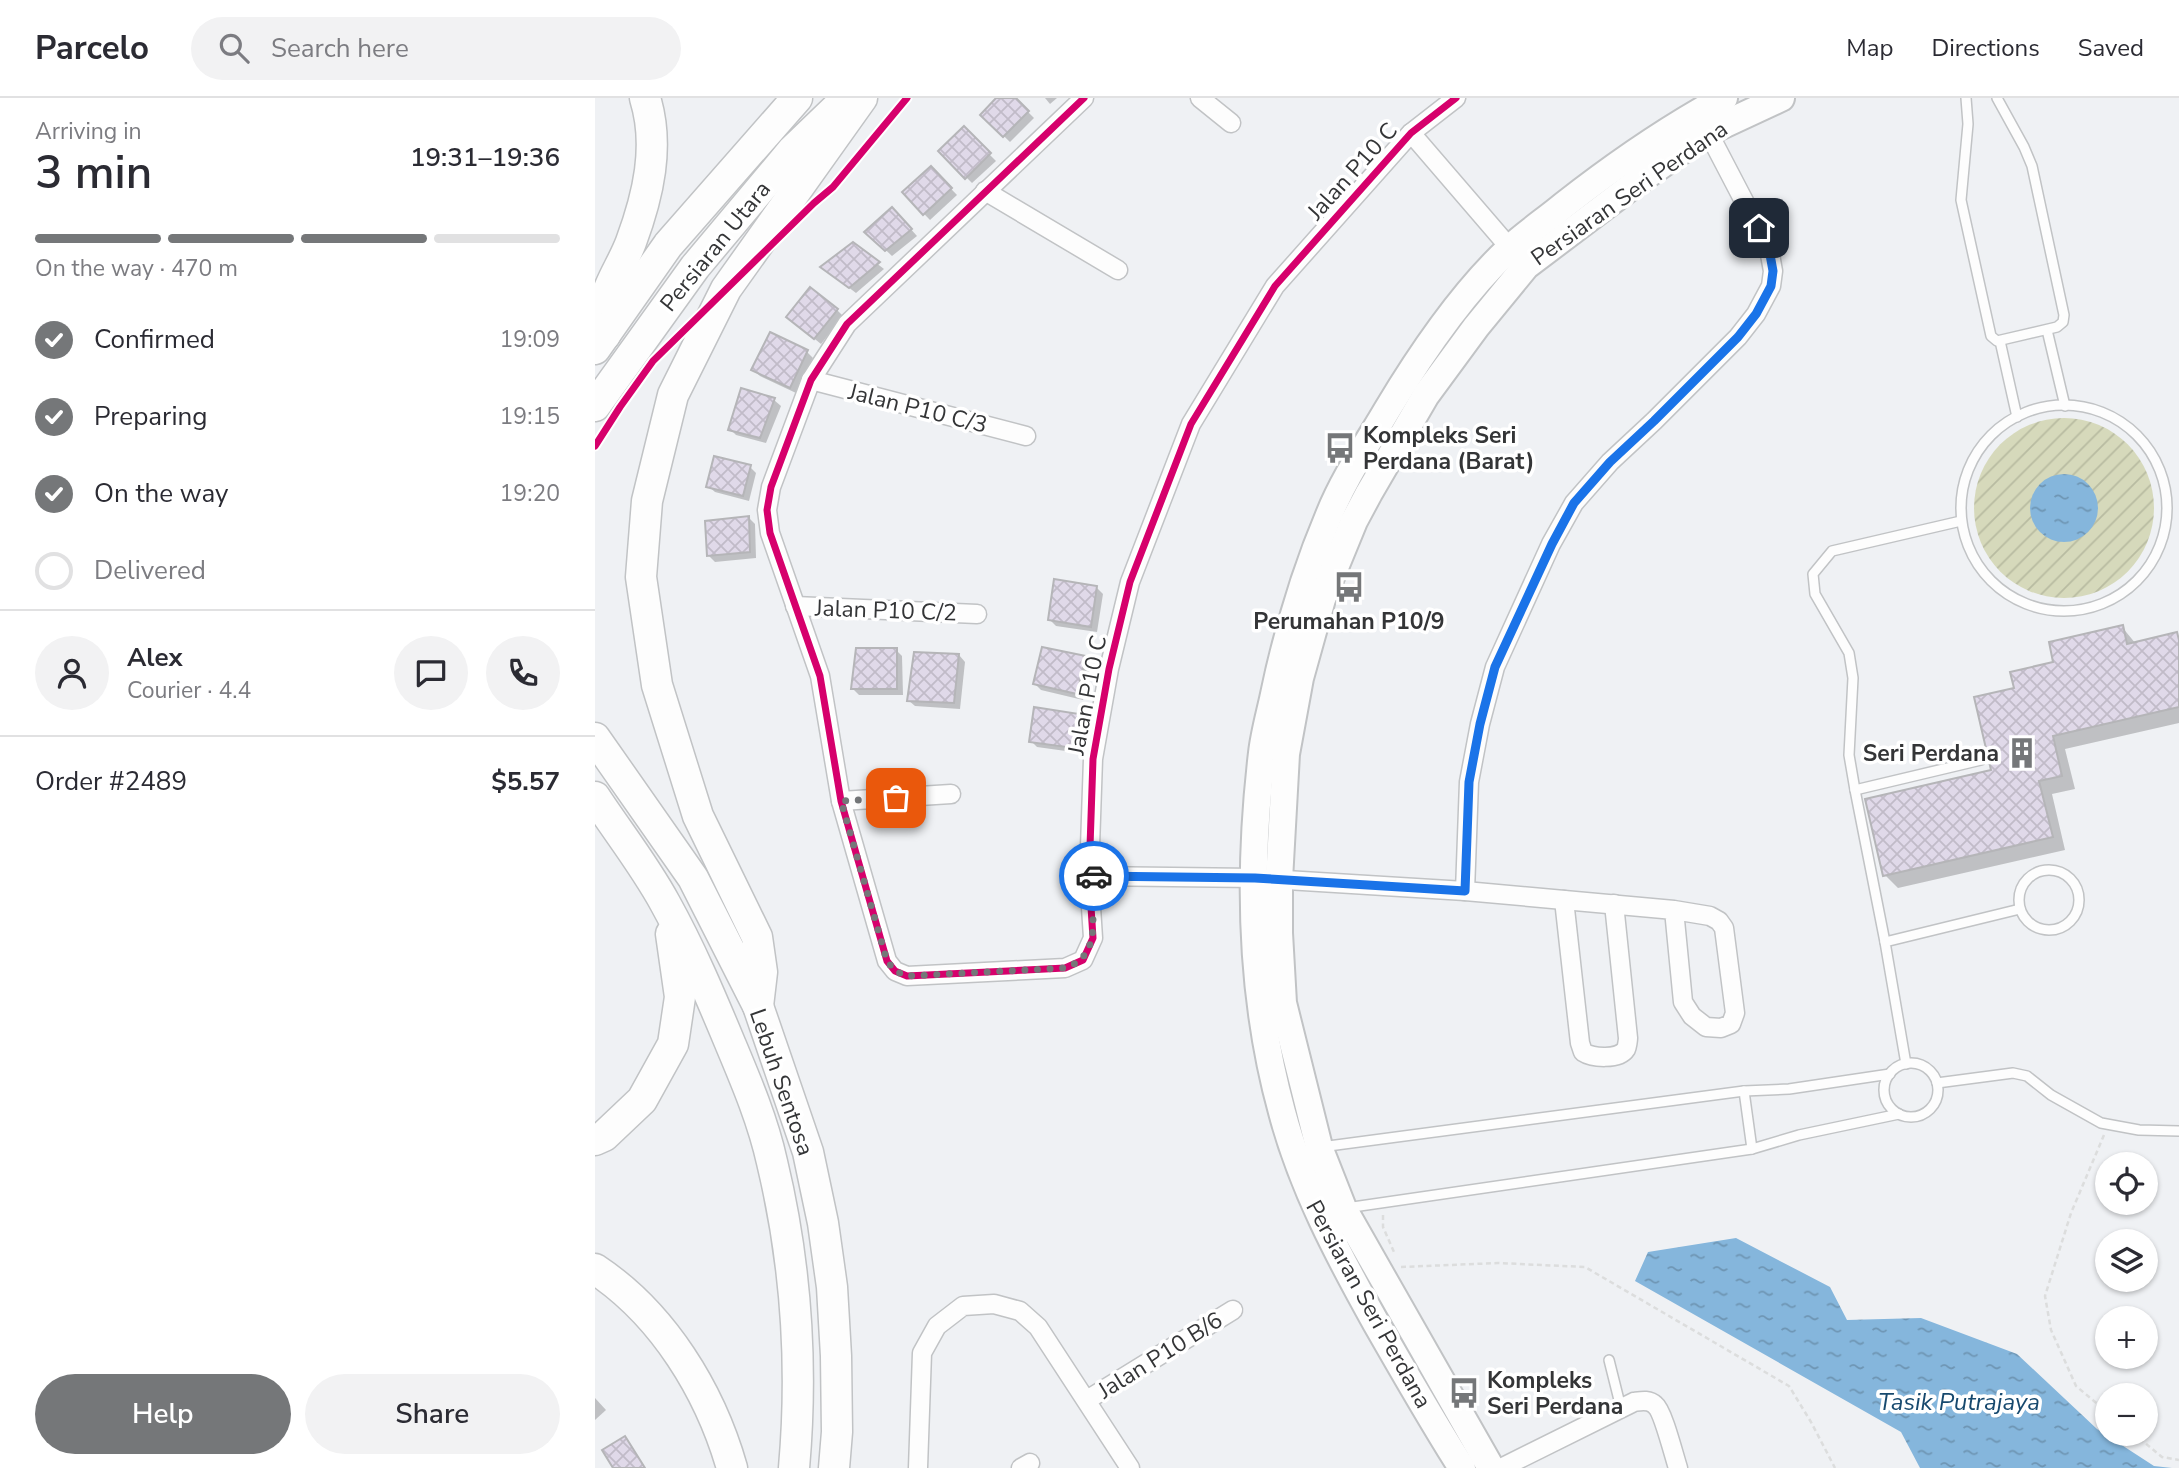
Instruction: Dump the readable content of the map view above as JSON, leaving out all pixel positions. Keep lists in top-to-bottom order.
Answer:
{
  "streets": {
    "main road": ["Persiaran Utara", "Lebuh Sentosa"],
    "street": [
      "Jalan P10 C",
      "Persiaran Seri Perdana",
      "Jalan P10 C/3",
      "Jalan P10 C/2",
      "Jalan P10 B/6"
    ]
  },
  "crossings": [
    ["Jalan P10 C", "Persiaran Seri Perdana"],
    ["Jalan P10 C", "Jalan P10 C/3"],
    ["Jalan P10 C", "Jalan P10 C/2"]
  ],
  "water": ["Tasik Putrajaya"],
  "places": {
    "bus stop": ["Kompleks Seri Perdana (Barat)", "Perumahan P10/9", "Kompleks Seri Perdana"],
    "building": ["Seri Perdana"]
  },
  "page": {
    "header": "Parcelo",
    "search": "Search here",
    "nav": ["Map", "Directions", "Saved"],
    "heading": ["3 min", "Arriving in", "19:31–19:36"],
    "panel": [
      "Alex",
      "Courier · 4.4",
      "Order #2489",
      "$5.57"
    ],
    "bar": "On the way · 470 m",
    "list": [
      ["Confirmed", "19:09"],
      ["Preparing", "19:15"],
      ["On the way", "19:20"],
      "Delivered"
    ],
    "map_buttons": ["+", "−"],
    "buttons": ["Help", "Share"]
  }
}
